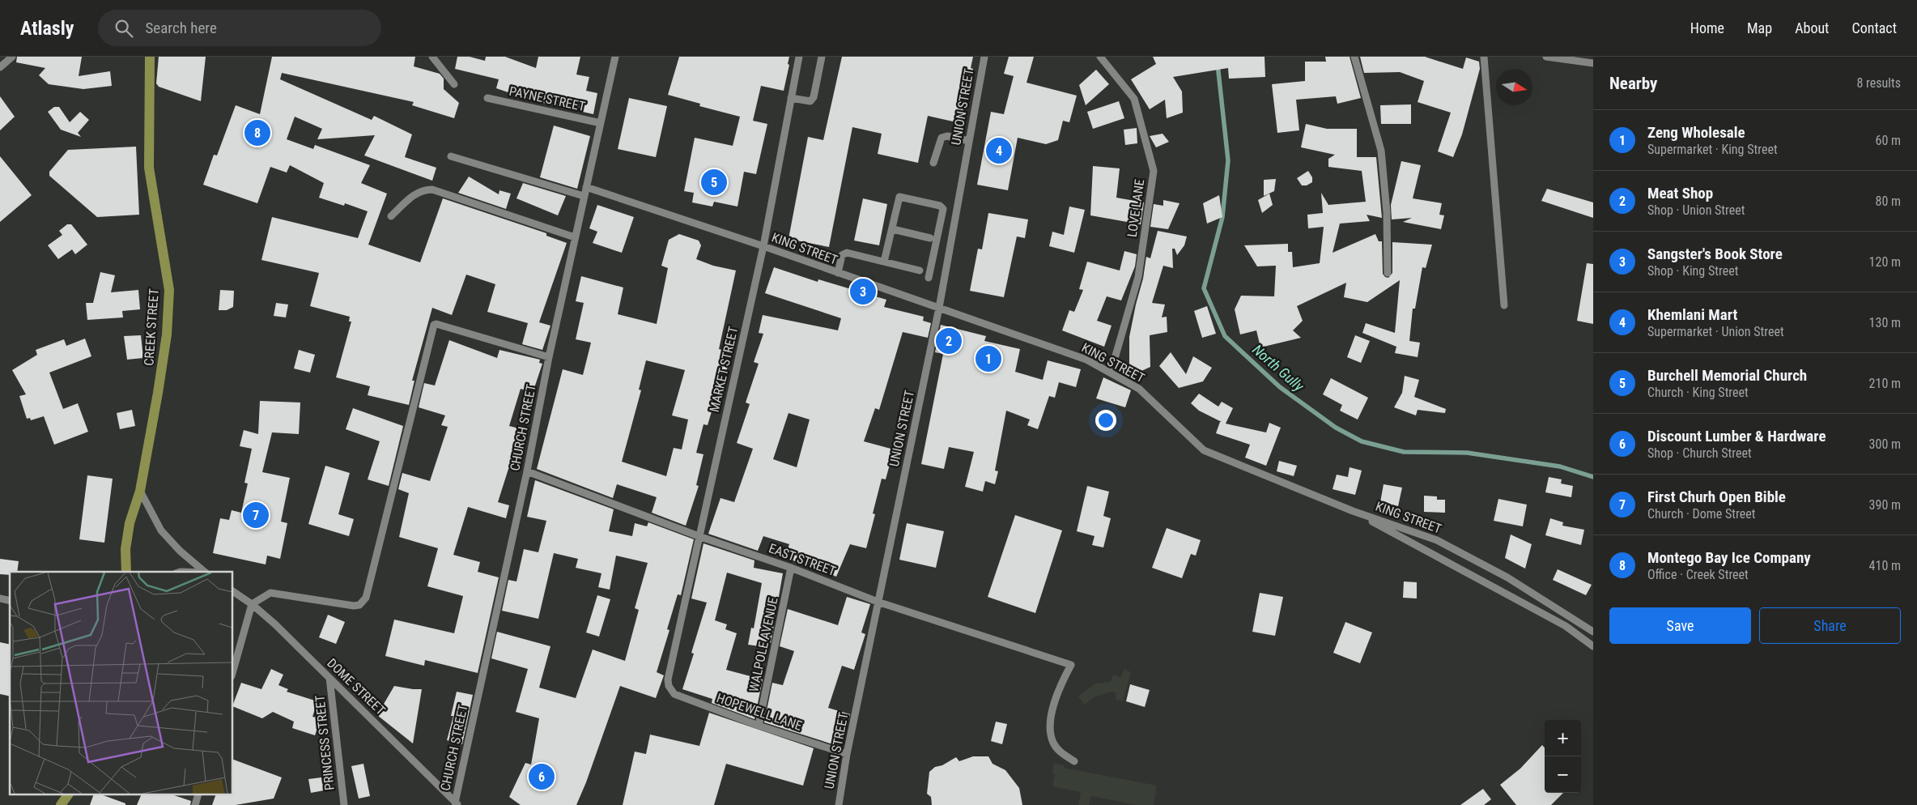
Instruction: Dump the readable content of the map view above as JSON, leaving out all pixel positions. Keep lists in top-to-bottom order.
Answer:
{
  "streets": {
    "main road": ["CREEK STREET"],
    "street": [
      "PAYNE STREET",
      "UNION STREET",
      "LOVE LANE",
      "KING STREET",
      "MARKET STREET",
      "CHURCH STREET",
      "EAST STREET",
      "WALPOLE AVENUE",
      "DOME STREET",
      "HOPEWELL LANE",
      "PRINCESS STREET"
    ]
  },
  "crossings": [
    ["PAYNE STREET", "CHURCH STREET"],
    ["UNION STREET", "KING STREET"],
    ["UNION STREET", "EAST STREET"],
    ["UNION STREET", "HOPEWELL LANE"],
    ["LOVE LANE", "KING STREET"],
    ["KING STREET", "MARKET STREET"],
    ["KING STREET", "CHURCH STREET"],
    ["MARKET STREET", "EAST STREET"],
    ["MARKET STREET", "HOPEWELL LANE"],
    ["CHURCH STREET", "EAST STREET"],
    ["CHURCH STREET", "DOME STREET"],
    ["EAST STREET", "WALPOLE AVENUE"],
    ["WALPOLE AVENUE", "HOPEWELL LANE"],
    ["DOME STREET", "PRINCESS STREET"]
  ],
  "water": ["North Gully"],
  "north": "right",
  "page": {
    "header": "Atlasly",
    "search": "Search here",
    "nav": [
      "Home",
      "Map",
      "About",
      "Contact"
    ],
    "heading": ["Nearby", "8 results"],
    "list": [
      {
        "mark": "1",
        "name": "Zeng Wholesale",
        "note": "Supermarket · King Street",
        "value": "60 m"
      },
      {
        "mark": "2",
        "name": "Meat Shop",
        "note": "Shop · Union Street",
        "value": "80 m"
      },
      {
        "mark": "3",
        "name": "Sangster's Book Store",
        "note": "Shop · King Street",
        "value": "120 m"
      },
      {
        "mark": "4",
        "name": "Khemlani Mart",
        "note": "Supermarket · Union Street",
        "value": "130 m"
      },
      {
        "mark": "5",
        "name": "Burchell Memorial Church",
        "note": "Church · King Street",
        "value": "210 m"
      },
      {
        "mark": "6",
        "name": "Discount Lumber & Hardware",
        "note": "Shop · Church Street",
        "value": "300 m"
      },
      {
        "mark": "7",
        "name": "First Churh Open Bible",
        "note": "Church · Dome Street",
        "value": "390 m"
      },
      {
        "mark": "8",
        "name": "Montego Bay Ice Company",
        "note": "Office · Creek Street",
        "value": "410 m"
      }
    ],
    "pins": [
      "8",
      "4",
      "5",
      "3",
      "2",
      "1",
      "7",
      "6"
    ],
    "buttons": ["Save", "Share"],
    "map_buttons": ["+", "−"]
  }
}
